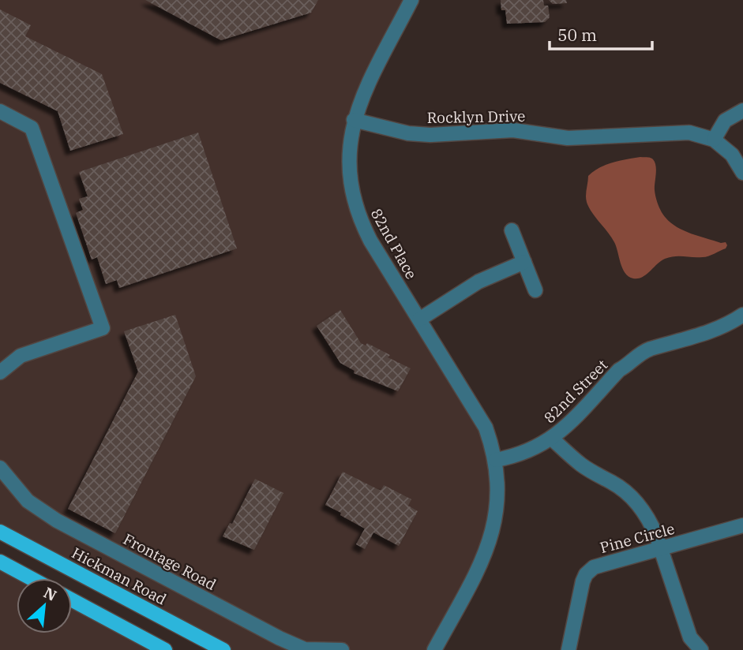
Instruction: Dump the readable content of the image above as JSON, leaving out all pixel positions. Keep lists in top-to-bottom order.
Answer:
{
  "streets": {
    "main road": ["Hickman Road"],
    "street": [
      "Rocklyn Drive",
      "82nd Place",
      "82nd Street",
      "Pine Circle",
      "Frontage Road"
    ]
  },
  "crossings": [
    ["Rocklyn Drive", "82nd Place"],
    ["82nd Place", "82nd Street"]
  ],
  "scale_bar": "50 m",
  "north": "top right"
}
